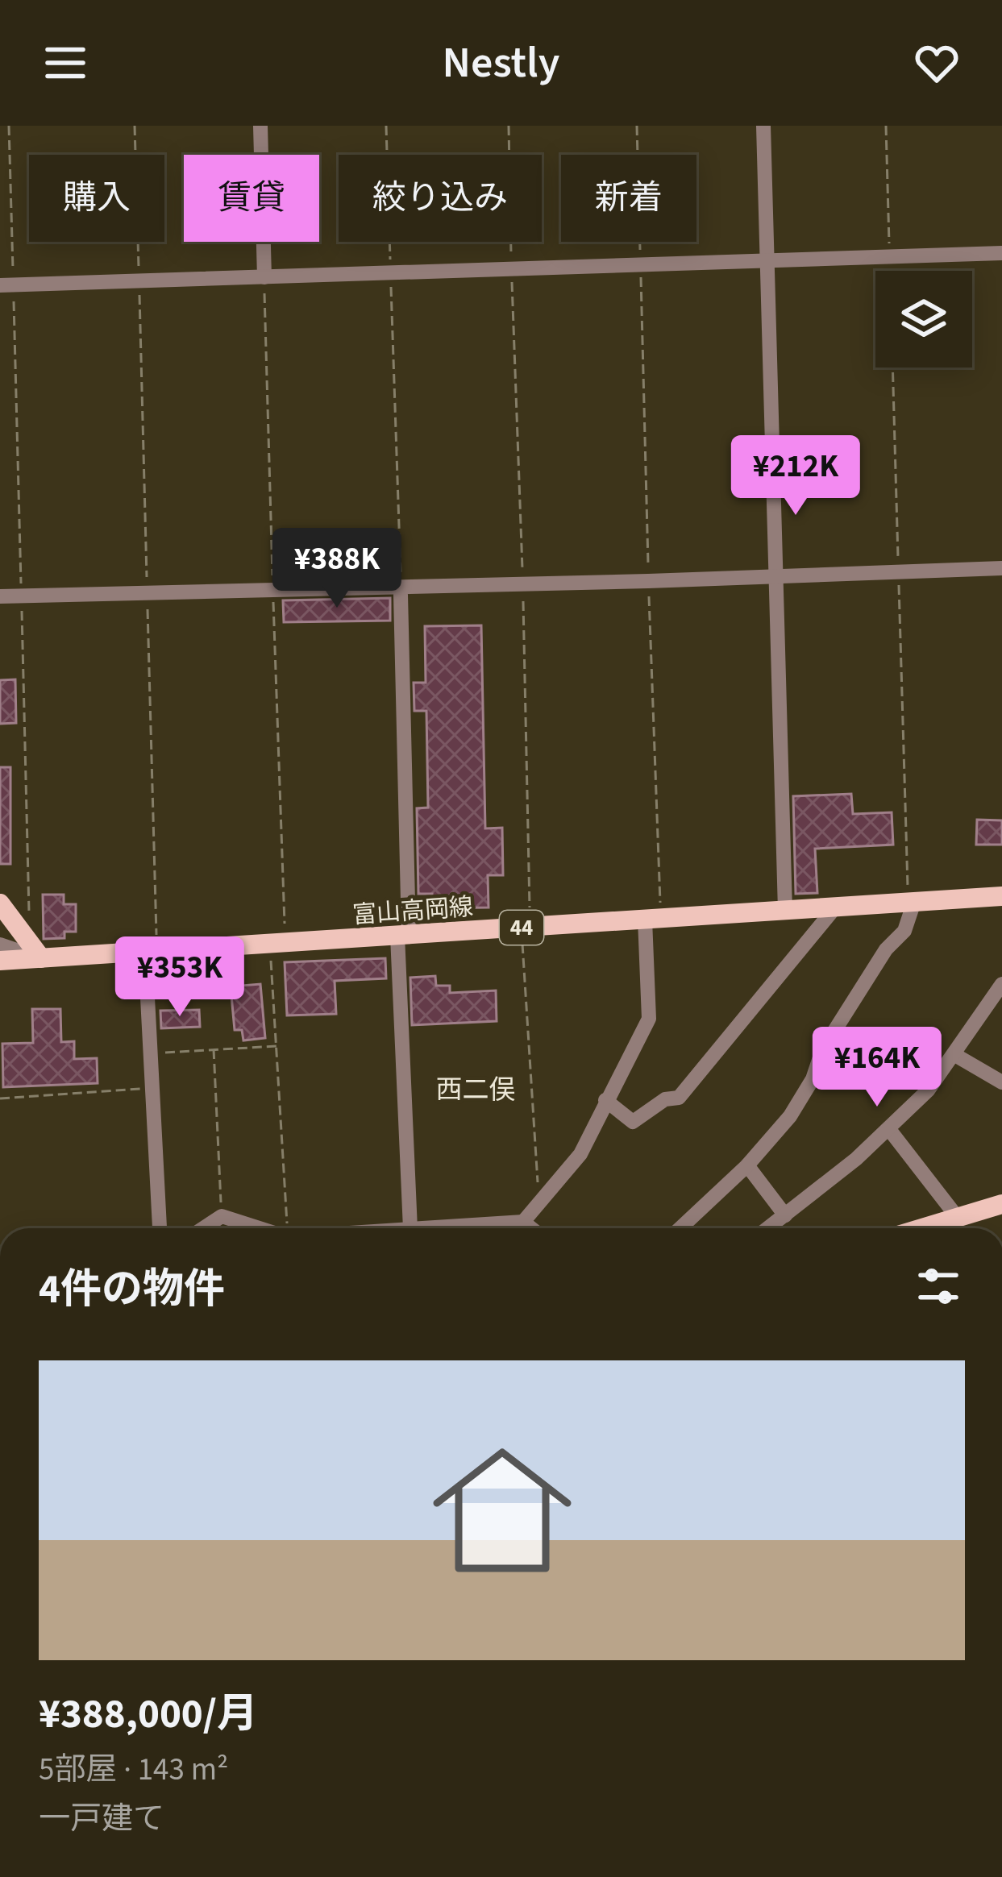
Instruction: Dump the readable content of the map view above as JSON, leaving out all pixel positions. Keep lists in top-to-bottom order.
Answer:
{
  "streets": {
    "main road": ["富山高岡線", "44"]
  },
  "districts": ["西二俣"],
  "page": {
    "header": "Nestly",
    "chip": [
      "購入",
      "賃貸",
      "絞り込み",
      "新着"
    ],
    "price": [
      "¥212K",
      "¥388K",
      "¥353K",
      "¥164K"
    ],
    "heading": "4件の物件",
    "list": [
      {
        "name": "¥388,000/月",
        "note": "5部屋 · 143 m² · 一戸建て"
      }
    ]
  }
}
